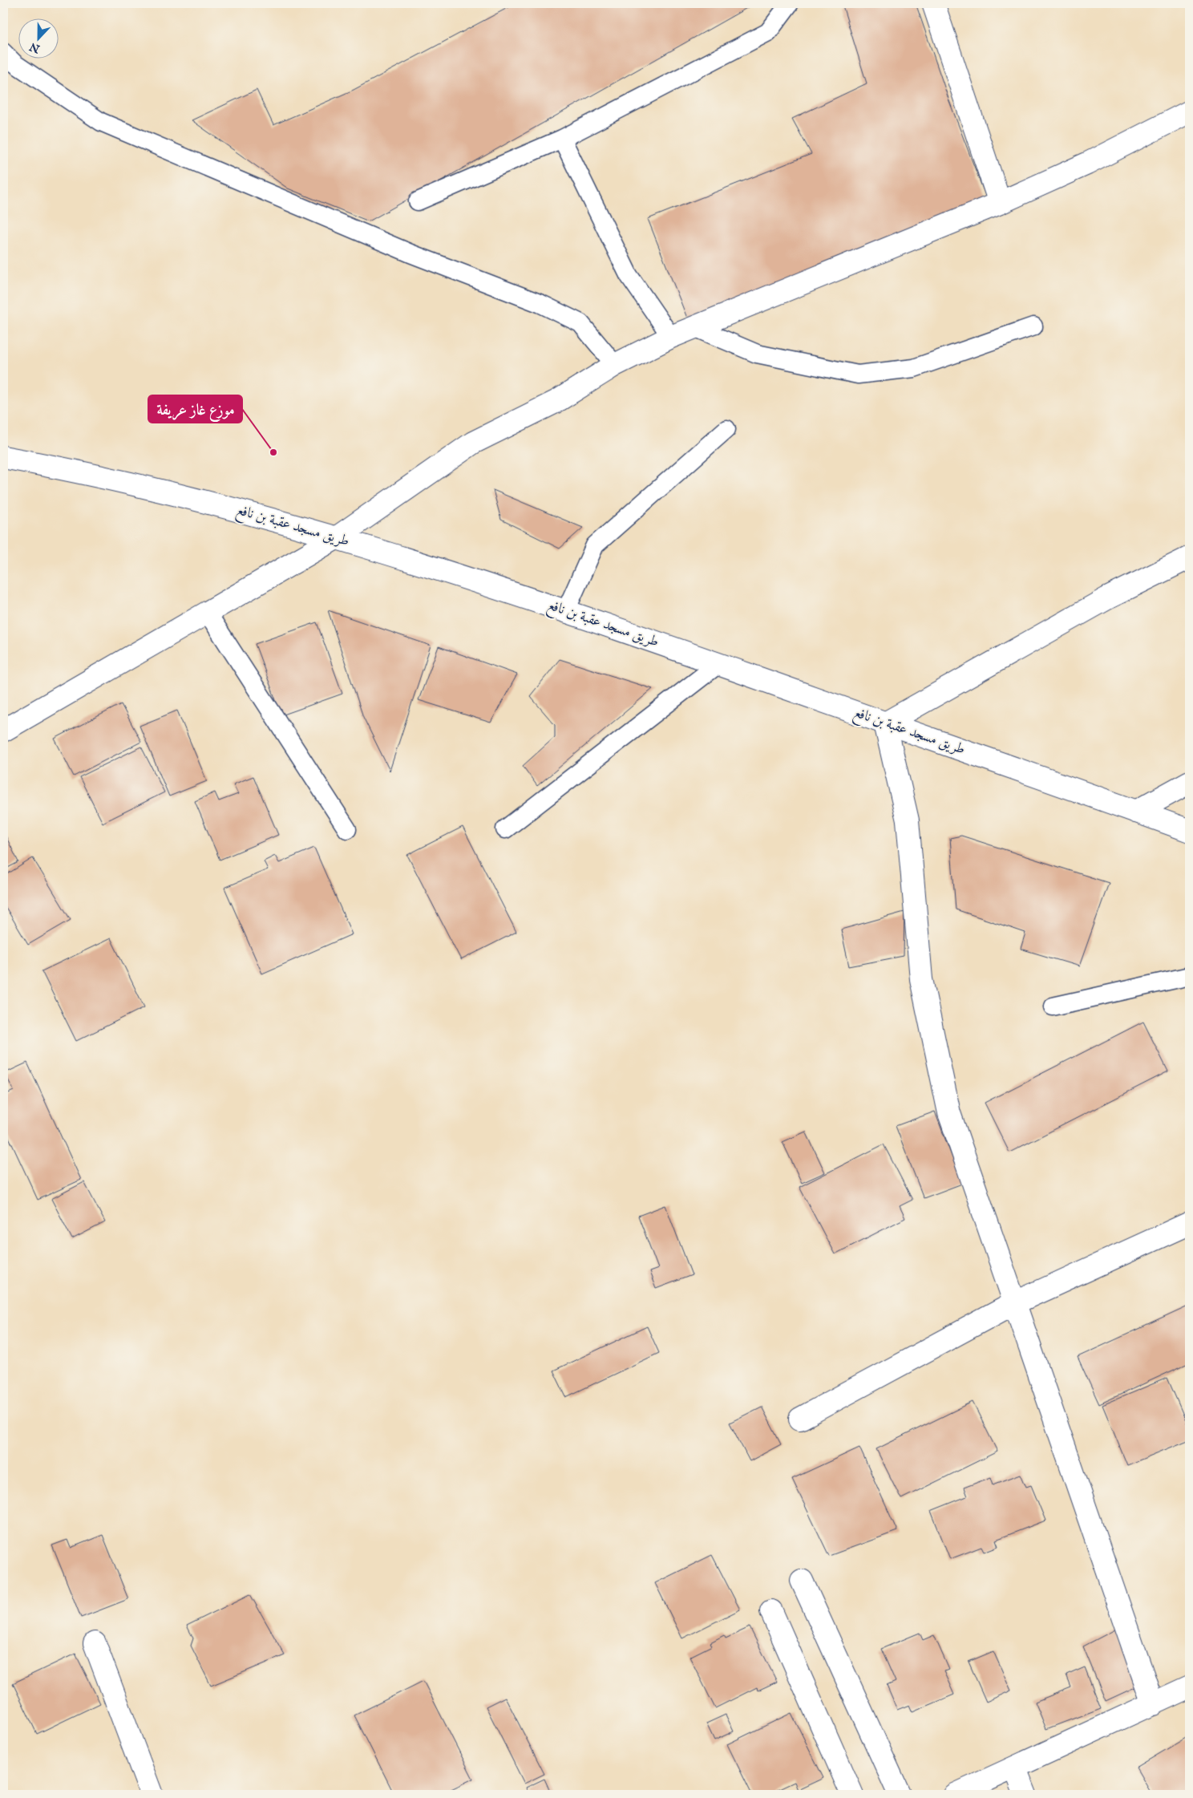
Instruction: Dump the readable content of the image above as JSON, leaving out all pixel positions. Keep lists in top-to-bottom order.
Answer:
{
  "streets": {
    "street": ["طريق مسجد عقبة بن نافع"]
  },
  "places": ["موزع غاز عريفة"],
  "north": "bottom"
}
